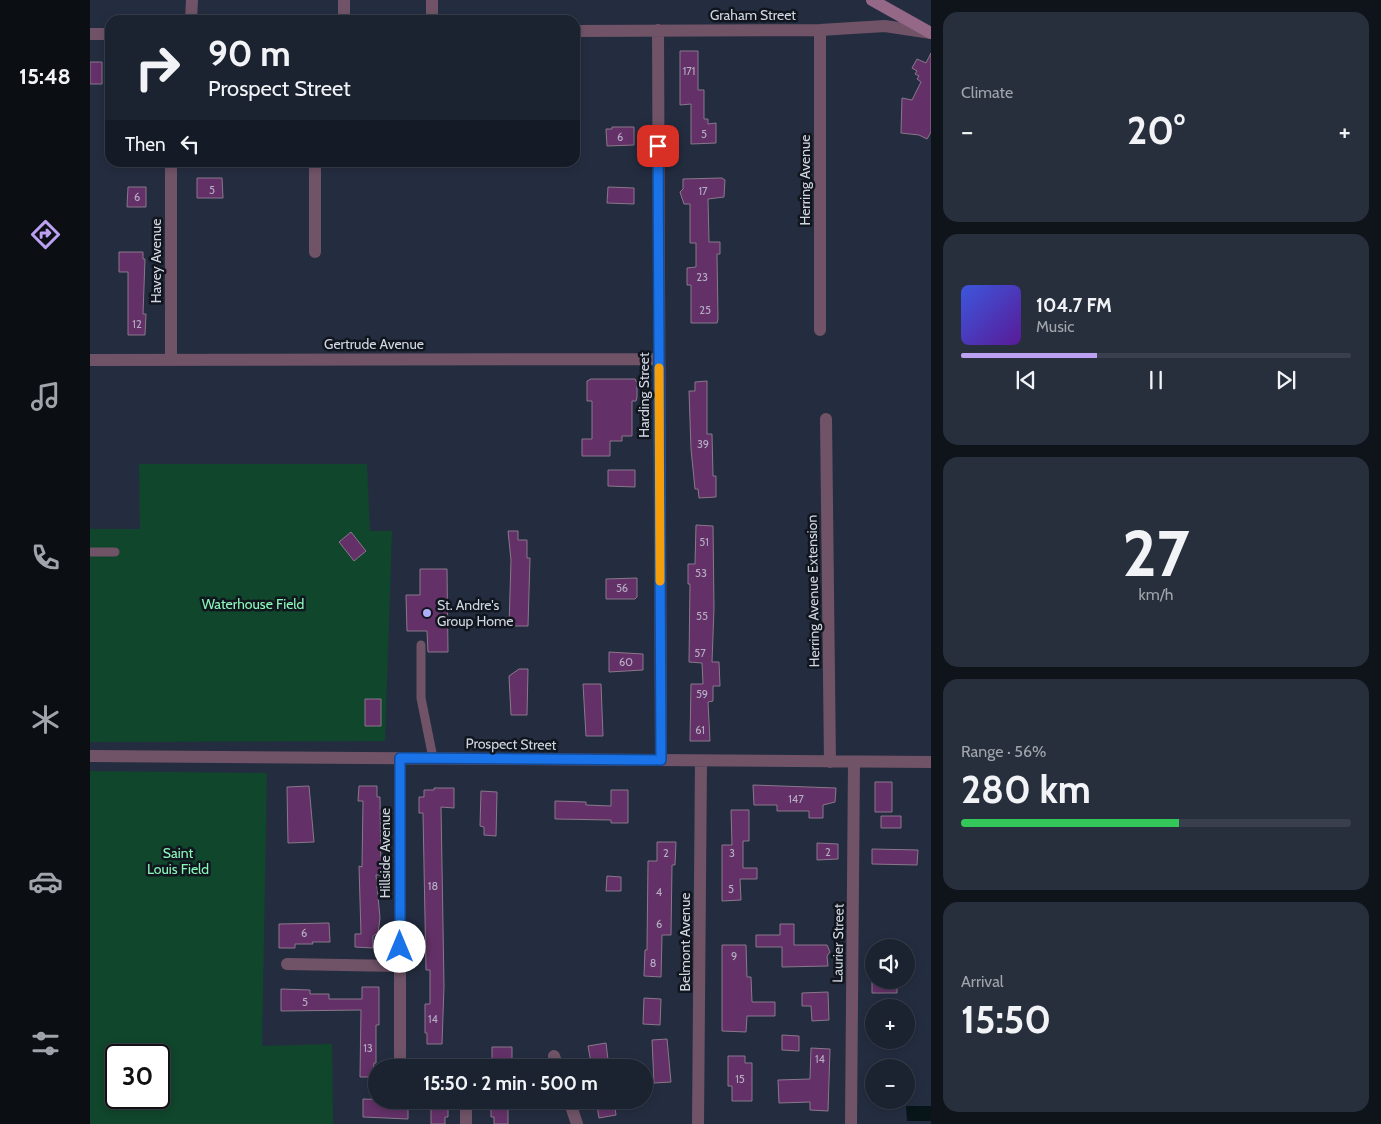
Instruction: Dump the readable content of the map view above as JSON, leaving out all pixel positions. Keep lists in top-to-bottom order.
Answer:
{
  "streets": {
    "street": [
      "Graham Street",
      "Herring Avenue",
      "Havey Avenue",
      "Gertrude Avenue",
      "Harding Street",
      "Herring Avenue Extension",
      "Prospect Street",
      "Hillside Avenue",
      "Belmont Avenue",
      "Laurier Street"
    ]
  },
  "crossings": [
    ["Graham Street", "Herring Avenue"],
    ["Graham Street", "Harding Street"],
    ["Havey Avenue", "Gertrude Avenue"],
    ["Gertrude Avenue", "Harding Street"],
    ["Harding Street", "Prospect Street"],
    ["Herring Avenue Extension", "Prospect Street"],
    ["Prospect Street", "Hillside Avenue"],
    ["Prospect Street", "Belmont Avenue"],
    ["Prospect Street", "Laurier Street"]
  ],
  "parks": ["Waterhouse Field", "Saint Louis Field"],
  "places": ["St. Andre's Group Home"],
  "house_numbers": [
    "171",
    "5",
    "6",
    "5",
    "17",
    "6",
    "23",
    "25",
    "12",
    "39",
    "51",
    "53",
    "56",
    "55",
    "57",
    "60",
    "59",
    "61",
    "147",
    "2",
    "2",
    "3",
    "18",
    "5",
    "4",
    "6",
    "6",
    "9",
    "8",
    "5",
    "14",
    "13",
    "14",
    "15"
  ],
  "page": {
    "tabs": "15:48",
    "tile": [
      "Climate",
      ["27", "km/h"],
      ["Range · 56%", "280 km"],
      ["Arrival", "15:50"]
    ],
    "turn": ["90 m", "Prospect Street"],
    "heat": ["−", "20°", "+"],
    "then": "Then",
    "song": ["104.7 FM", "Music"],
    "map_buttons": ["+", "−"],
    "limit": "30",
    "trip": "15:50 · 2 min · 500 m"
  }
}
